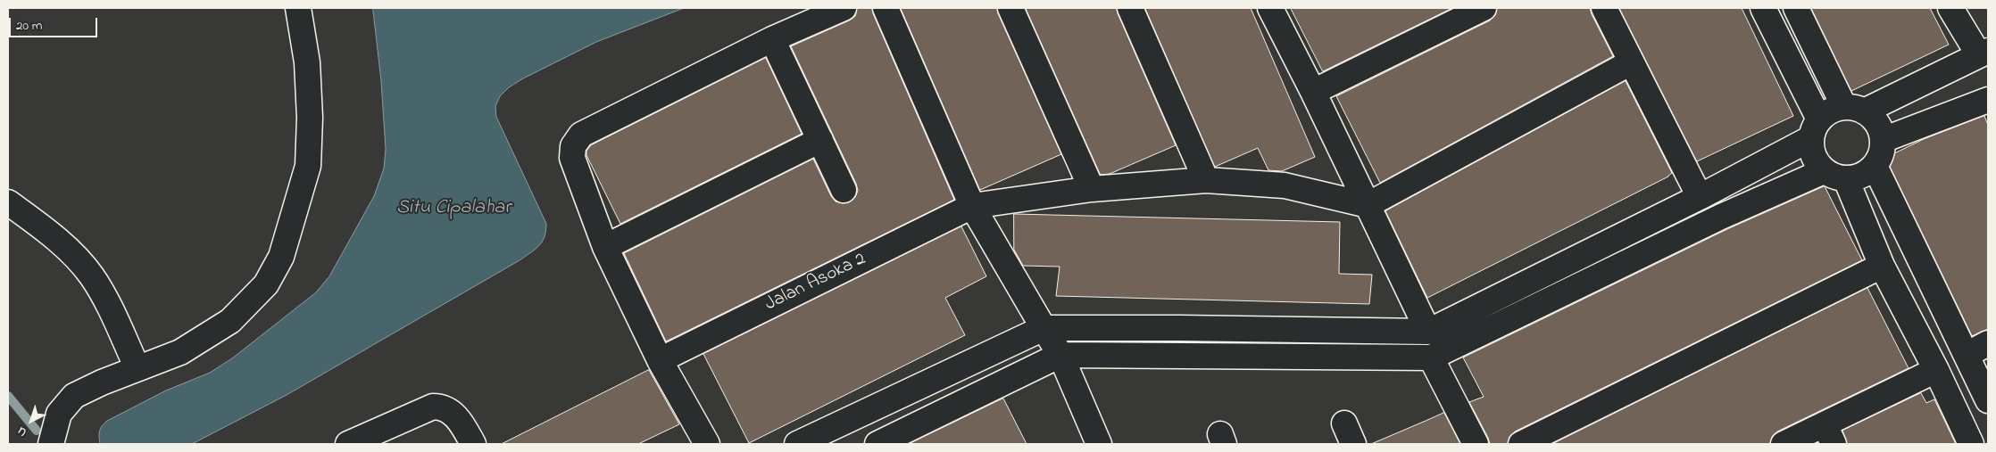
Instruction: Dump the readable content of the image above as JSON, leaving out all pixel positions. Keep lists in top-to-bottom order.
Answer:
{
  "streets": {
    "street": ["Jalan Asoka 2"]
  },
  "water": ["Situ Cipalahar"],
  "scale_bar": "20 m",
  "north": "bottom left"
}
